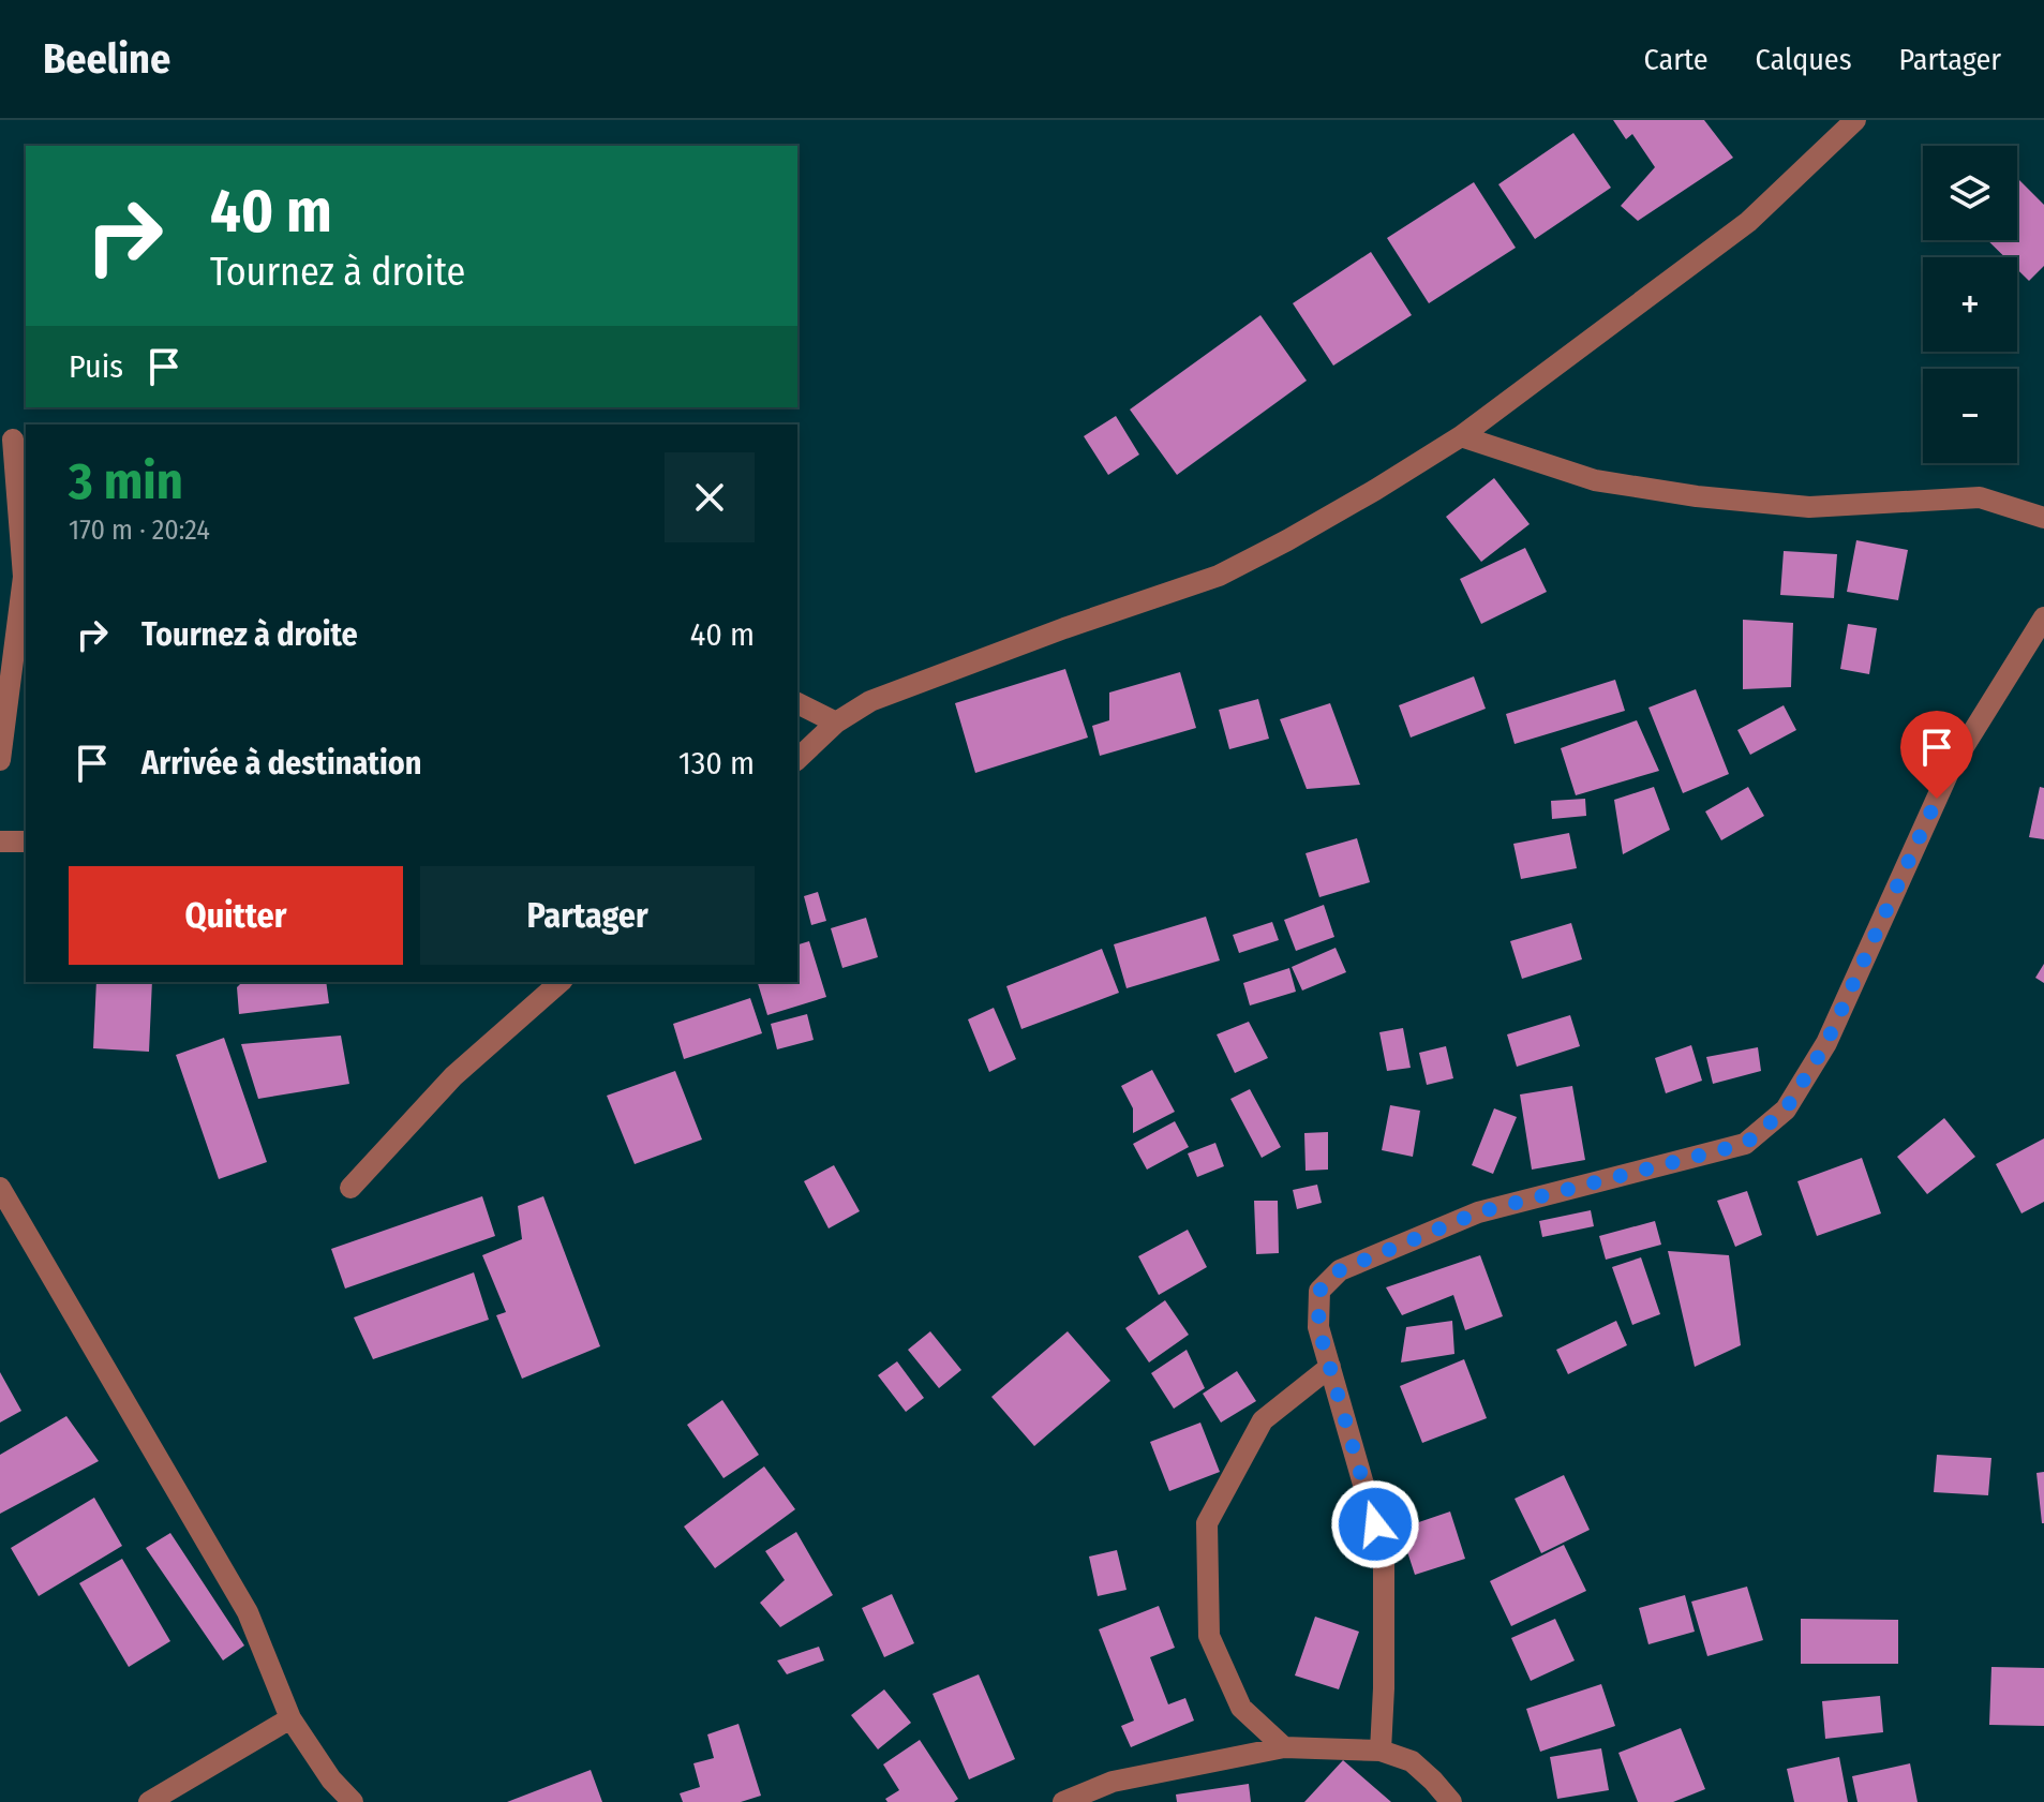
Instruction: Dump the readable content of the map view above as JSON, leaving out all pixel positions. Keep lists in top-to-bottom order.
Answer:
{
  "page": {
    "header": "Beeline",
    "nav": ["Carte", "Calques", "Partager"],
    "map_buttons": ["+", "−"],
    "turn": ["40 m", "Tournez à droite"],
    "then": "Puis",
    "heading": ["3 min", "170 m · 20:24"],
    "list": [
      {
        "name": "Tournez à droite",
        "value": "40 m"
      },
      {
        "name": "Arrivée à destination",
        "value": "130 m"
      }
    ],
    "buttons": ["Quitter", "Partager"]
  }
}
